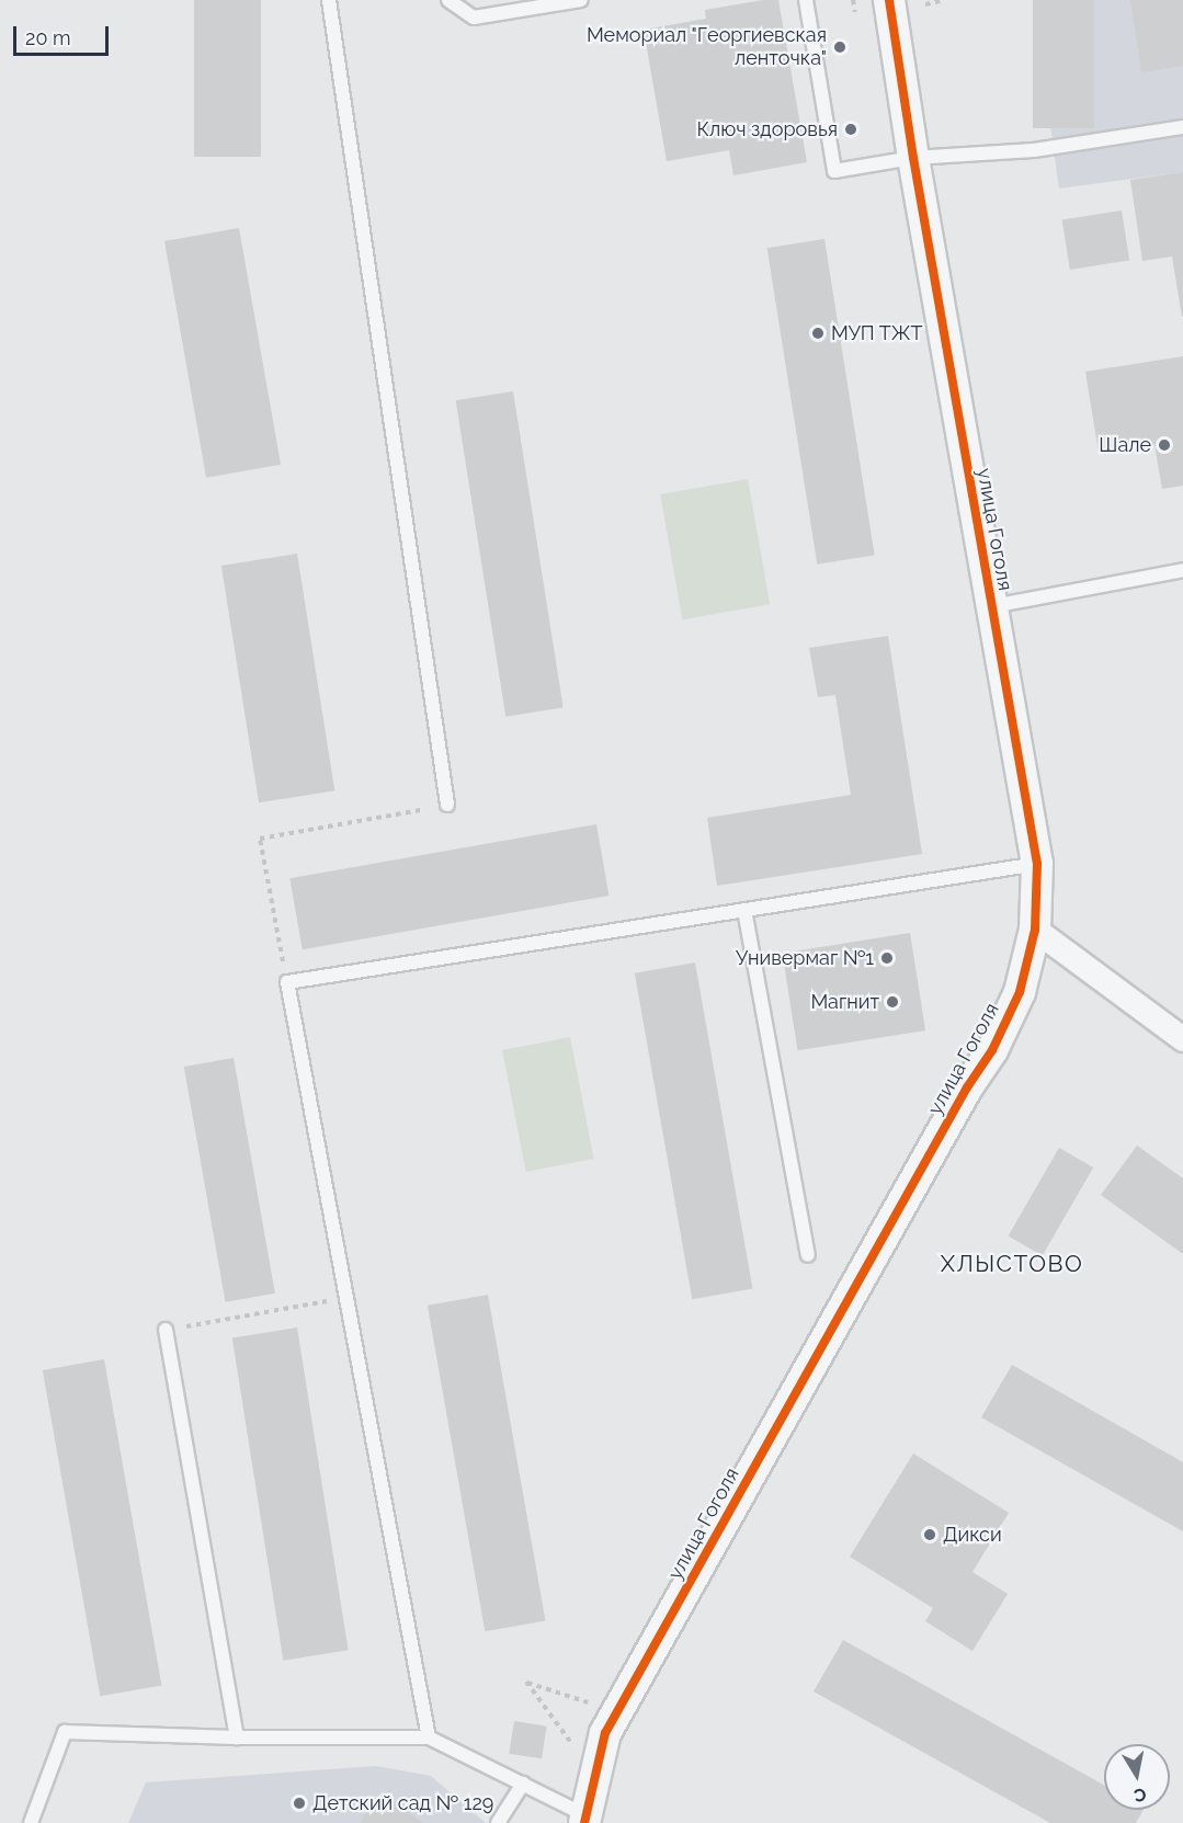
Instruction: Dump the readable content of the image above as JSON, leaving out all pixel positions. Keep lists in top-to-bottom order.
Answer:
{
  "streets": {
    "street": ["улица Гоголя"]
  },
  "districts": ["ХЛЫСТОВО"],
  "places": [
    "Мемориал \"Георгиевская ленточка\"",
    "Ключ здоровья",
    "МУП ТЖТ",
    "Шале",
    "Универмаг №1",
    "Магнит",
    "Дикси",
    "Детский сад № 129"
  ],
  "scale_bar": "20 m",
  "north": "bottom"
}
